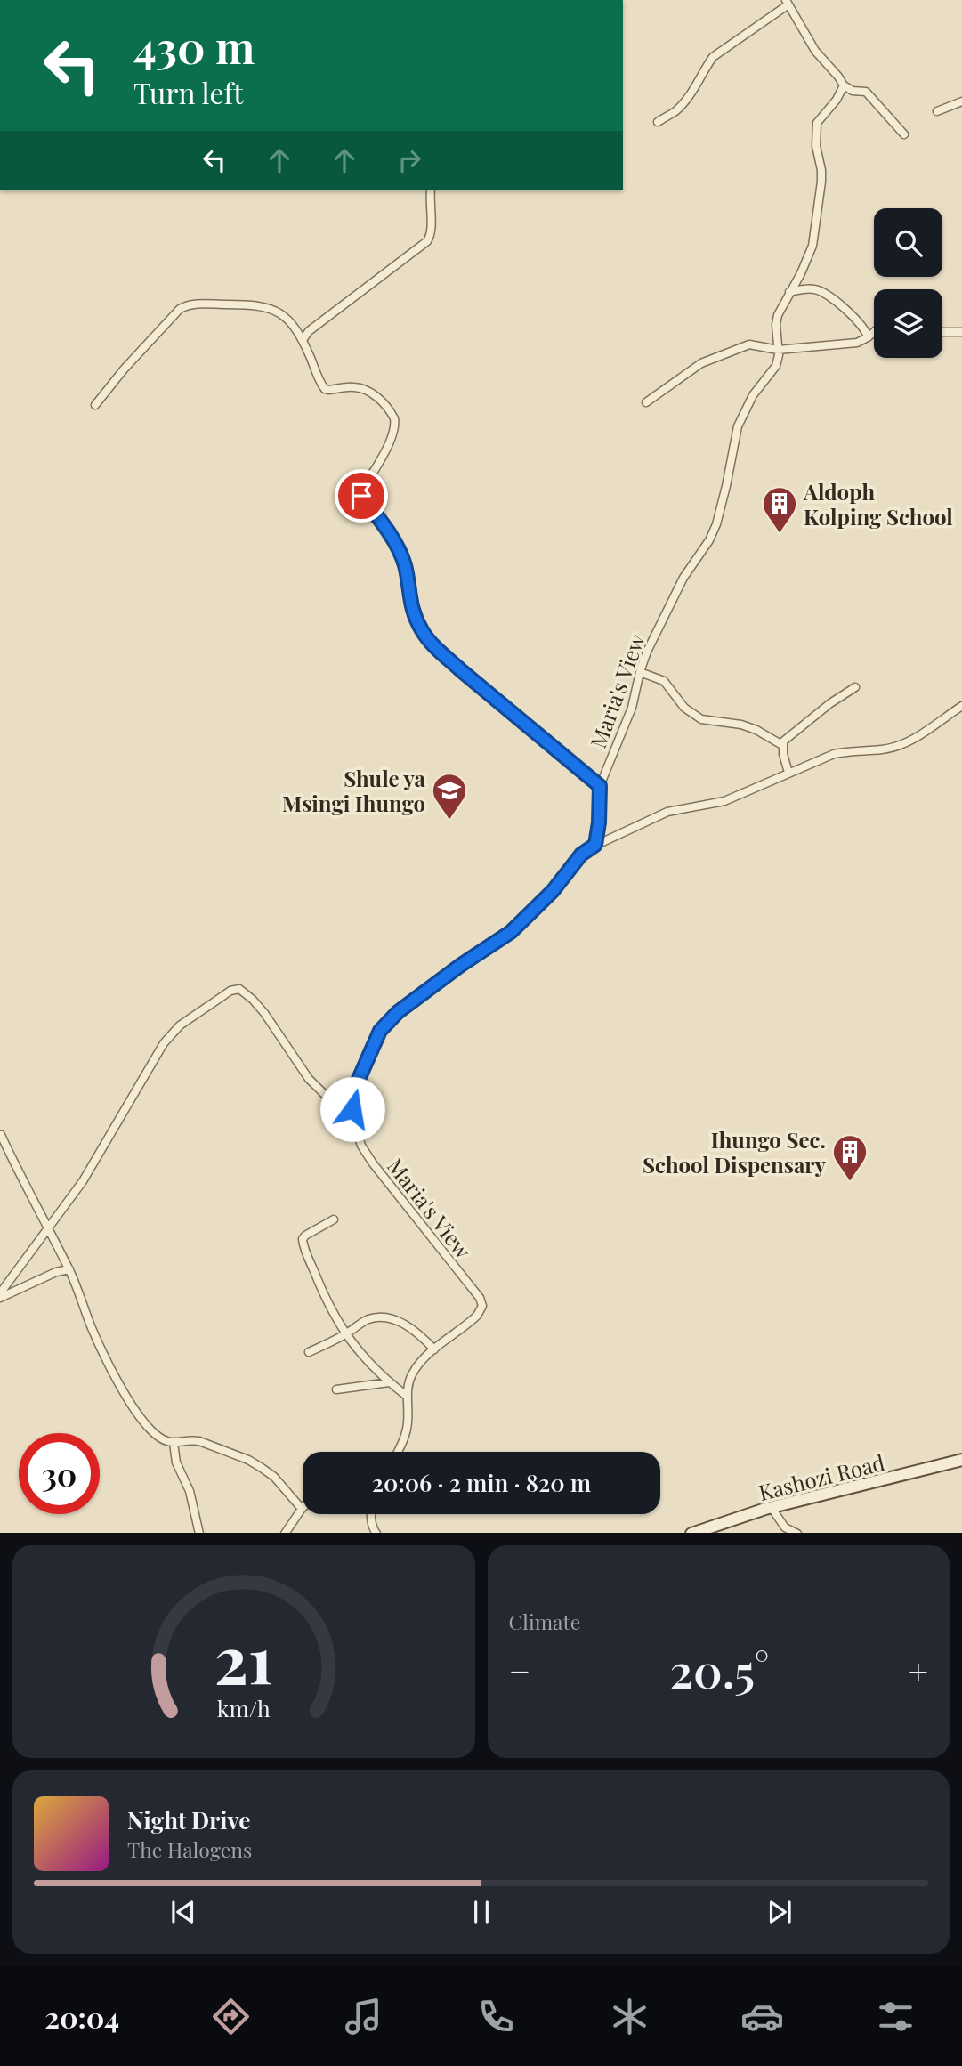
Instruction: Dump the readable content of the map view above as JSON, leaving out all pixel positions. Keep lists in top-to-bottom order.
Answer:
{
  "streets": {
    "main road": ["Kashozi Road"],
    "street": ["Maria's View"]
  },
  "places": {
    "building": ["Aldoph Kolping School", "Ihungo Sec. School Dispensary"],
    "school or university": ["Shule ya Msingi Ihungo"]
  },
  "page": {
    "turn": ["430 m", "Turn left"],
    "limit": "30",
    "trip": "20:06 · 2 min · 820 m",
    "tile": "Climate",
    "heat": ["−", "20.5°", "+"],
    "song": ["Night Drive", "The Halogens"],
    "tabs": "20:04",
    "gauge": ["21", "km/h"]
  }
}
